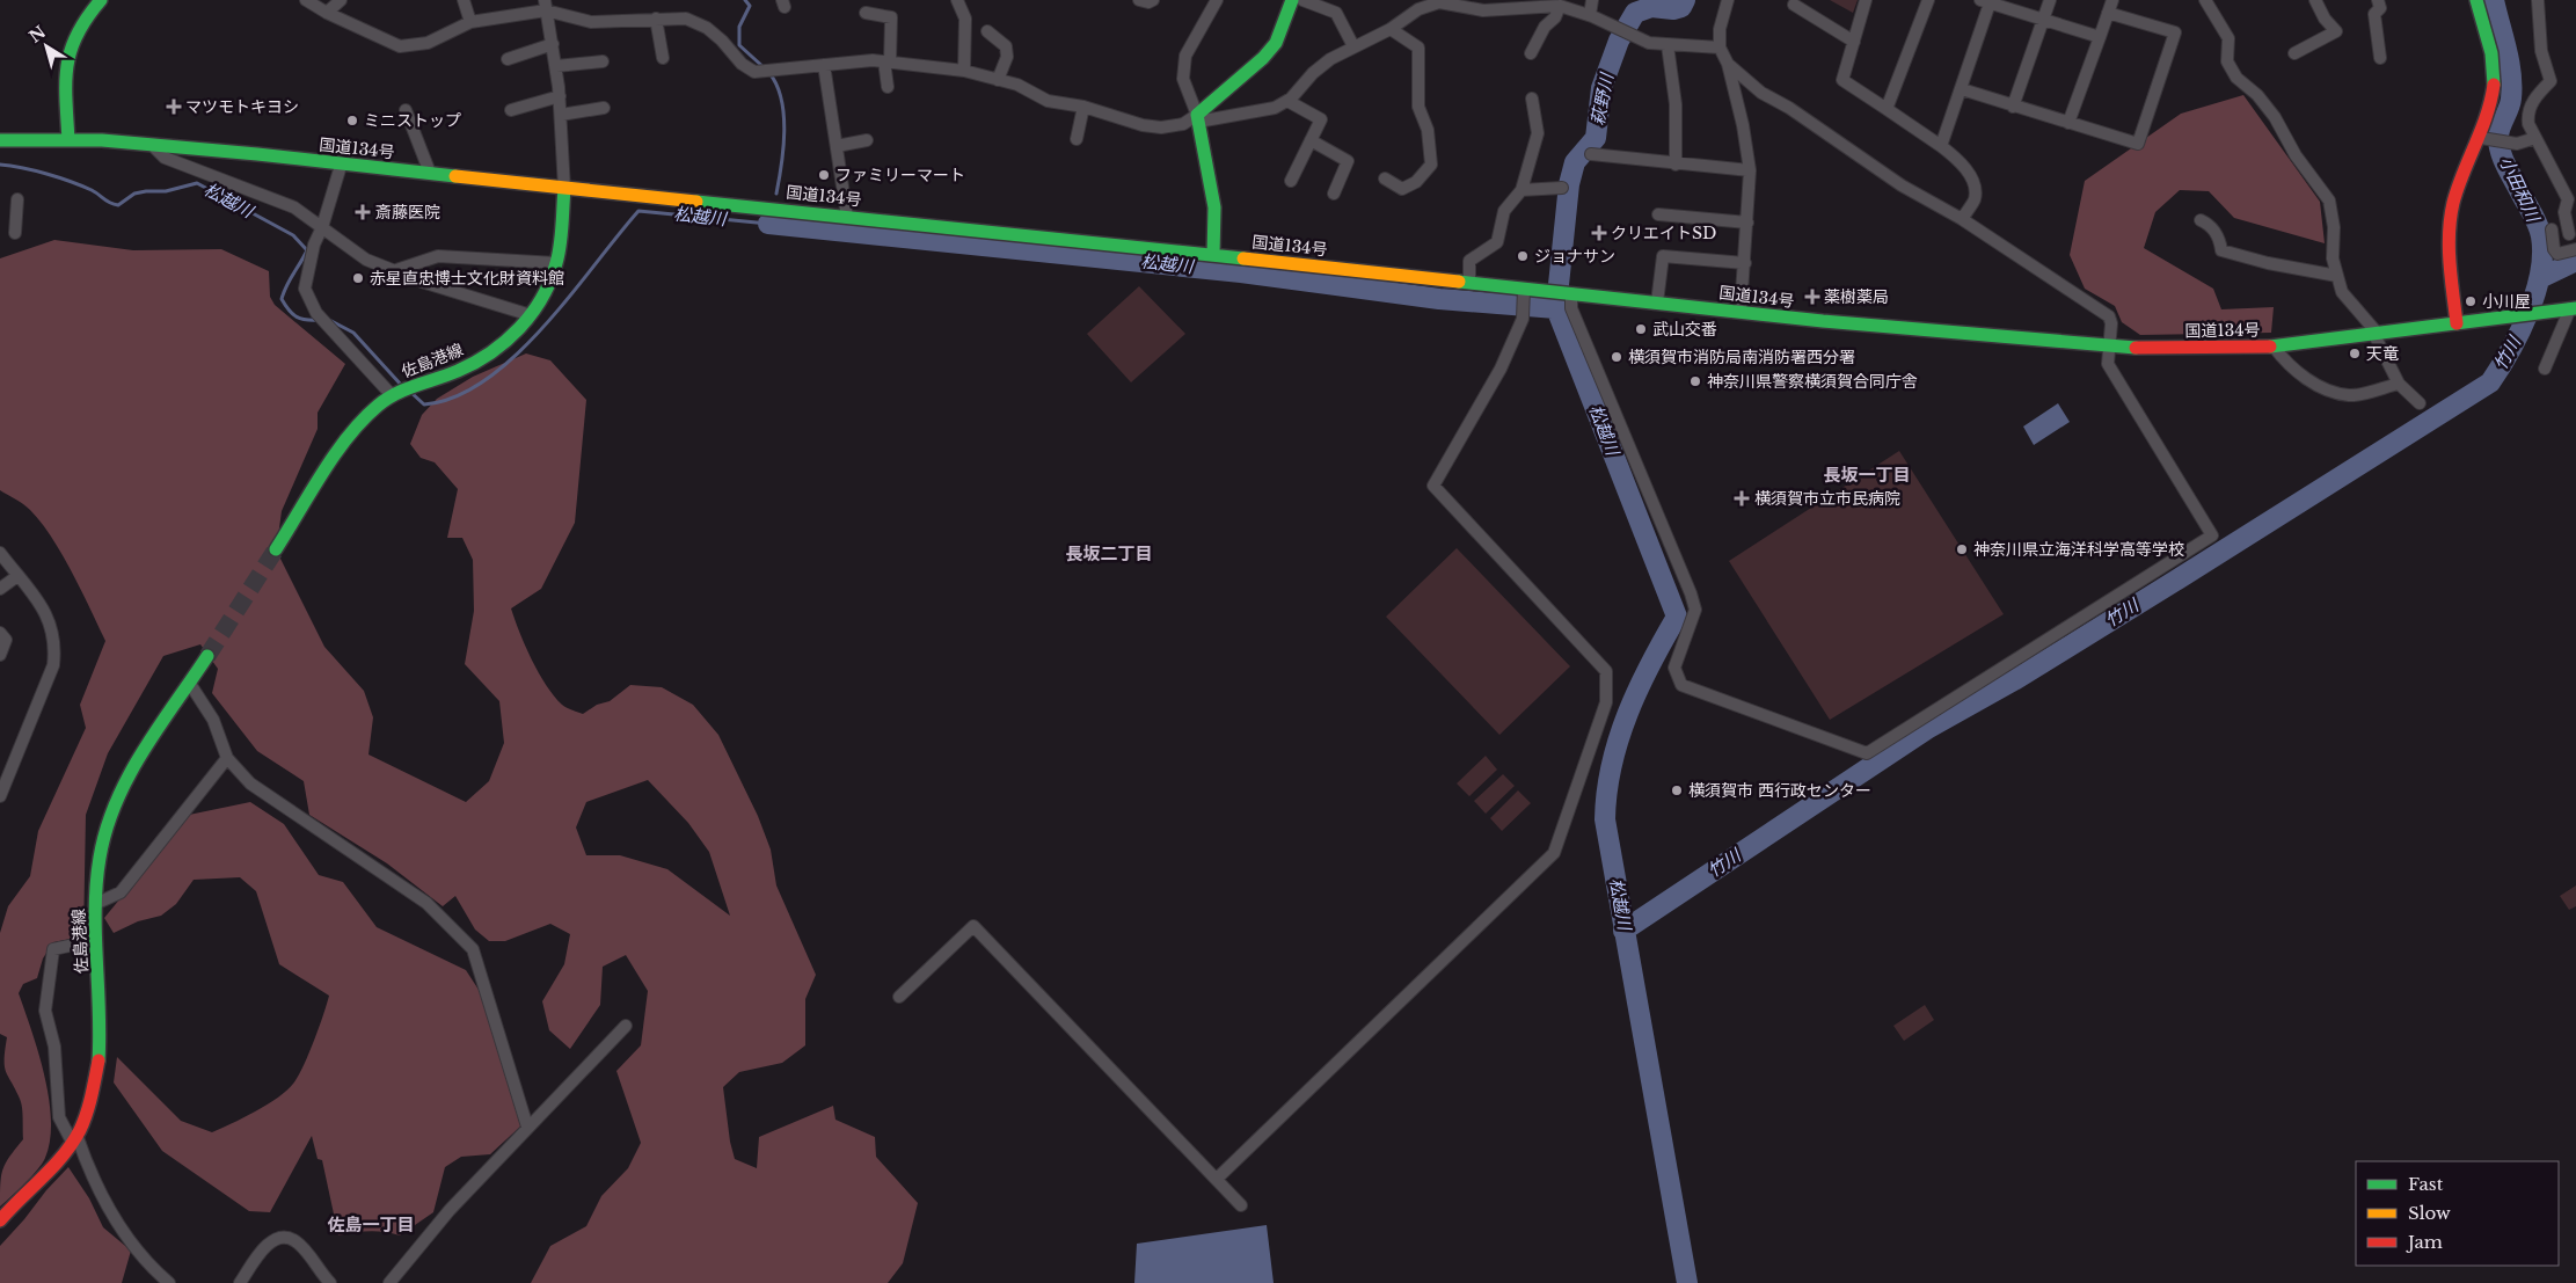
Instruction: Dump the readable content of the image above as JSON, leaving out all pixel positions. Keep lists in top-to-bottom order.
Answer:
{
  "streets": {
    "main road": ["国道134号", "佐島港線"]
  },
  "crossings": [
    ["国道134号", "佐島港線"]
  ],
  "districts": ["長坂一丁目", "長坂二丁目", "佐島一丁目"],
  "water": [
    "萩野川",
    "小田和川",
    "松越川",
    "竹川"
  ],
  "places": {
    "health": [
      "マツモトキヨシ",
      "斎藤医院",
      "クリエイトSD",
      "薬樹薬局",
      "横須賀市立市民病院"
    ],
    "other": [
      "ミニストップ",
      "ファミリーマート",
      "ジョナサン",
      "赤星直忠博士文化財資料館",
      "小川屋",
      "武山交番",
      "天竜",
      "横須賀市消防局南消防署西分署",
      "神奈川県警察横須賀合同庁舎",
      "神奈川県立海洋科学高等学校",
      "横須賀市 西行政センター"
    ]
  },
  "legend": ["Fast", "Slow", "Jam"],
  "north": "top left"
}
